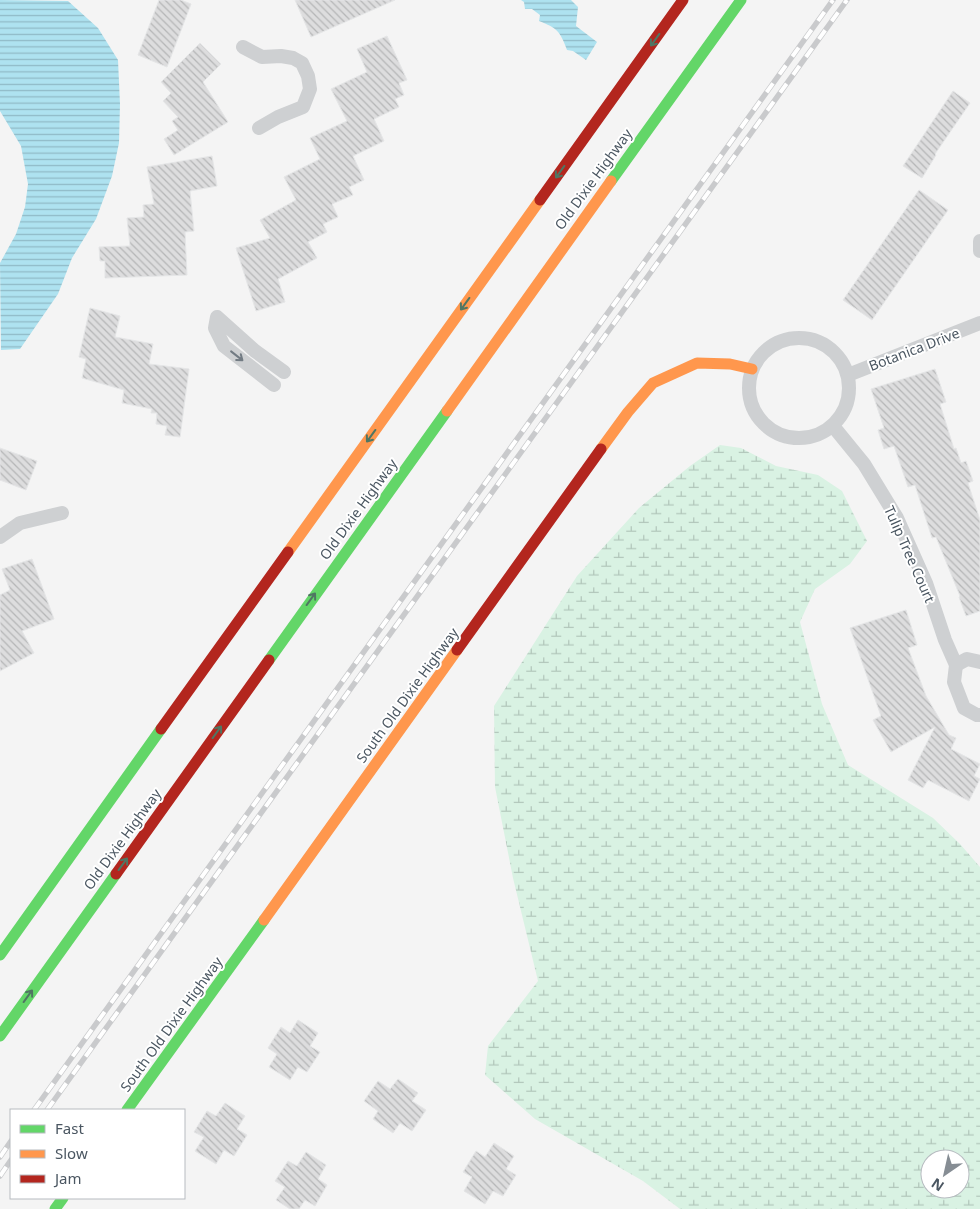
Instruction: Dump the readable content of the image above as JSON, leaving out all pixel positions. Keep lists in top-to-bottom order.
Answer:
{
  "streets": {
    "main road": ["Old Dixie Highway", "South Old Dixie Highway"],
    "street": ["Botanica Drive", "Tulip Tree Court"]
  },
  "crossings": [
    ["Botanica Drive", "Tulip Tree Court"],
    ["Botanica Drive", "South Old Dixie Highway"],
    ["Tulip Tree Court", "South Old Dixie Highway"]
  ],
  "legend": ["Fast", "Slow", "Jam"],
  "north": "bottom left"
}
